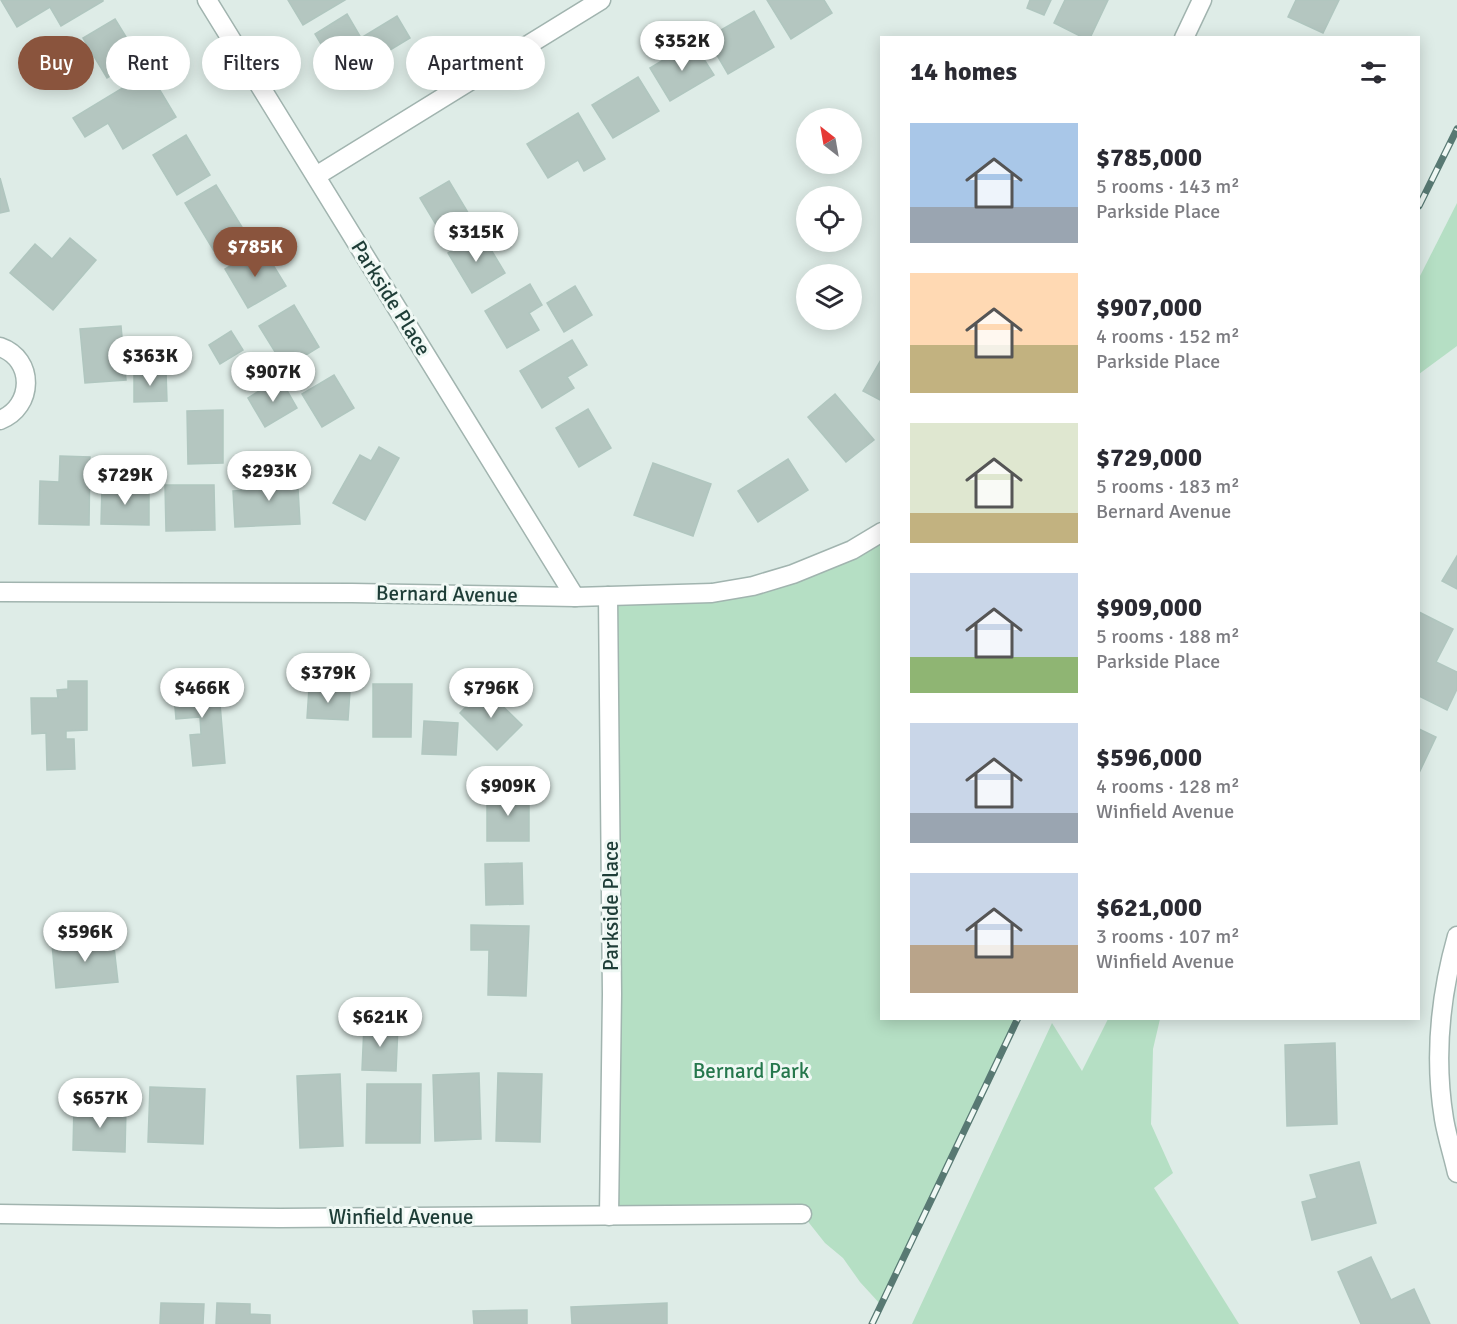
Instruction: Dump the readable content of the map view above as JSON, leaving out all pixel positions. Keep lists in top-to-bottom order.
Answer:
{
  "streets": {
    "street": ["Parkside Place", "Bernard Avenue", "Winfield Avenue"]
  },
  "crossings": [
    ["Parkside Place", "Bernard Avenue"],
    ["Parkside Place", "Winfield Avenue"]
  ],
  "parks": ["Bernard Park"],
  "north": "top left",
  "page": {
    "price": [
      "$352K",
      "$315K",
      "$785K",
      "$363K",
      "$907K",
      "$293K",
      "$729K",
      "$379K",
      "$466K",
      "$796K",
      "$909K",
      "$596K",
      "$621K",
      "$657K"
    ],
    "chip": [
      "Buy",
      "Rent",
      "Filters",
      "New",
      "Apartment"
    ],
    "heading": "14 homes",
    "list": [
      {
        "name": "$785,000",
        "note": "5 rooms · 143 m² · Parkside Place"
      },
      {
        "name": "$907,000",
        "note": "4 rooms · 152 m² · Parkside Place"
      },
      {
        "name": "$729,000",
        "note": "5 rooms · 183 m² · Bernard Avenue"
      },
      {
        "name": "$909,000",
        "note": "5 rooms · 188 m² · Parkside Place"
      },
      {
        "name": "$596,000",
        "note": "4 rooms · 128 m² · Winfield Avenue"
      },
      {
        "name": "$621,000",
        "note": "3 rooms · 107 m² · Winfield Avenue"
      }
    ]
  }
}
